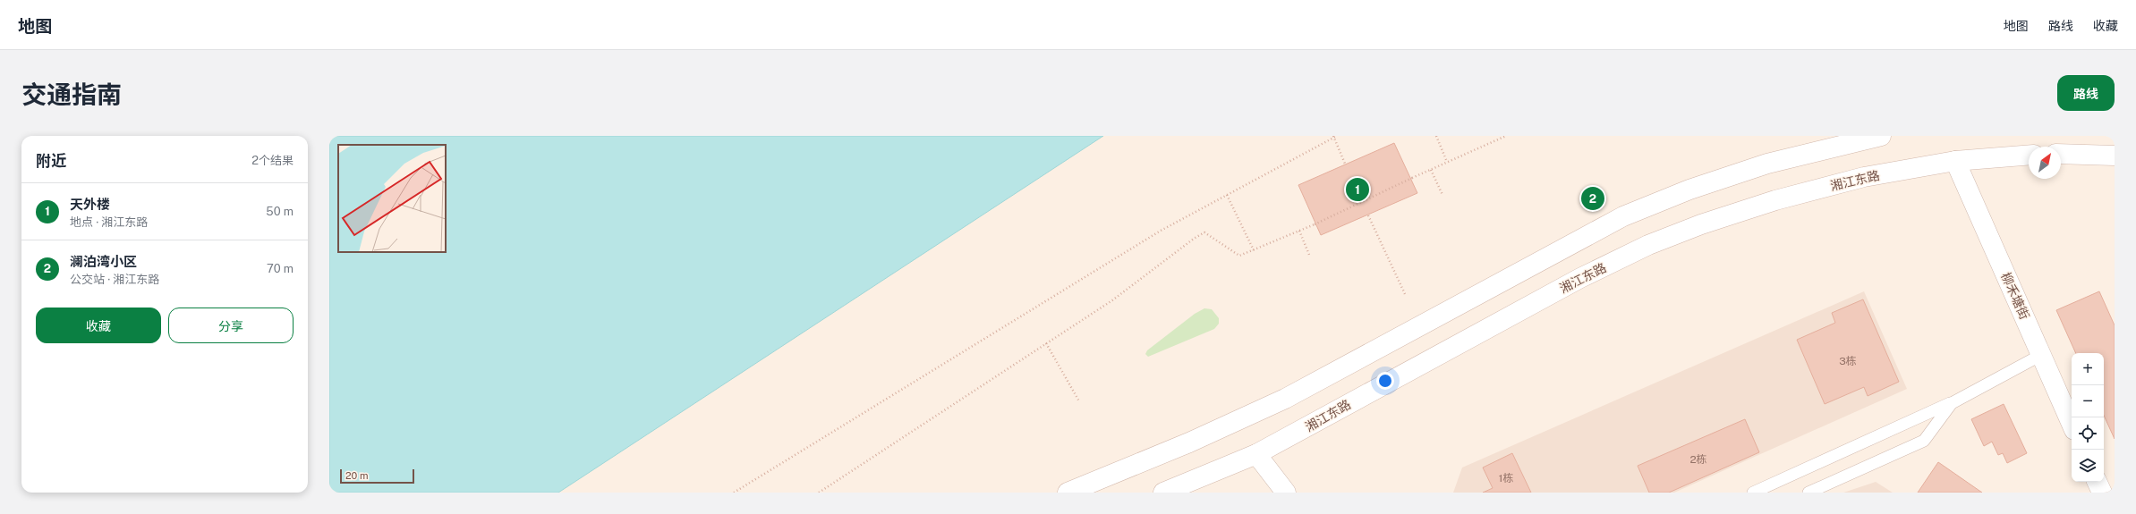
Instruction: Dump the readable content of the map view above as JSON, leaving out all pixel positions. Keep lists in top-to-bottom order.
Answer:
{
  "streets": {
    "main road": ["湘江东路", "柳禾塘街"]
  },
  "crossings": [
    ["湘江东路", "柳禾塘街"]
  ],
  "house_numbers": ["3栋", "2栋", "1栋"],
  "scale_bar": "20 m",
  "north": "top right",
  "page": {
    "header": "地图",
    "nav": ["地图", "路线", "收藏"],
    "title": "交通指南",
    "buttons": [
      "路线",
      ["收藏", "分享"]
    ],
    "heading": ["附近", "2个结果"],
    "pins": ["1", "2"],
    "list": [
      {
        "mark": "1",
        "name": "天外楼",
        "note": "地点 · 湘江东路",
        "value": "50 m"
      },
      {
        "mark": "2",
        "name": "澜泊湾小区",
        "note": "公交站 · 湘江东路",
        "value": "70 m"
      }
    ],
    "map_buttons": ["+", "−"],
    "scale": "20 m"
  }
}
